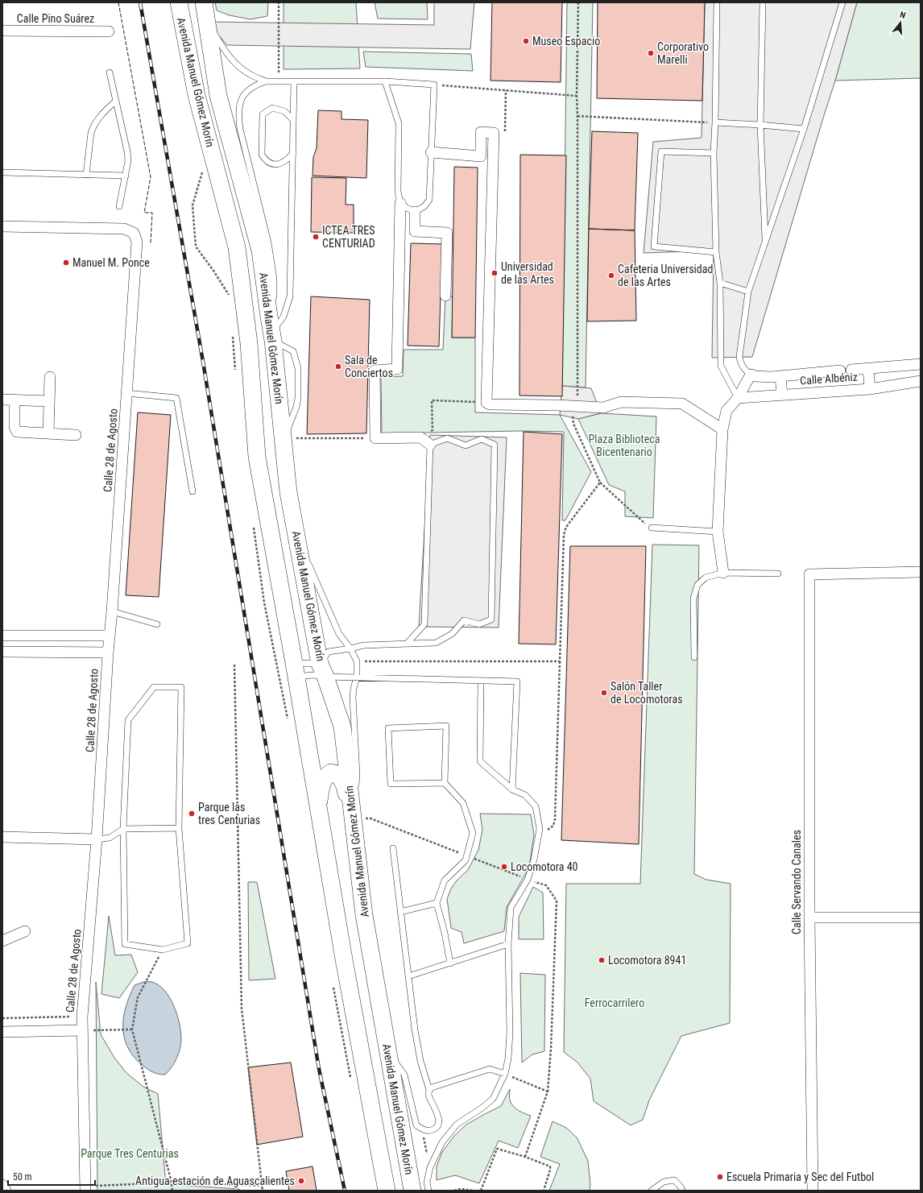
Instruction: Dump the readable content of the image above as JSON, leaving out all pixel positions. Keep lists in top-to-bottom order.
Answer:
{
  "streets": {
    "main road": ["Avenida Manuel Gómez Morín"],
    "street": [
      "Calle Pino Suárez",
      "Calle Albéniz",
      "Calle 28 de Agosto",
      "Calle Servando Canales"
    ]
  },
  "parks": ["Plaza Biblioteca Bicentenario", "Ferrocarrilero", "Parque Tres Centurias"],
  "places": [
    "Museo Espacio",
    "Corporativo Marelli",
    "ICTEA TRES CENTURIAD",
    "Manuel M. Ponce",
    "Universidad de las Artes",
    "Cafeteria Universidad de las Artes",
    "Sala de Conciertos",
    "Salón Taller de Locomotoras",
    "Parque las tres Centurias",
    "Locomotora 40",
    "Locomotora 8941",
    "Escuela Primaria y Sec del Futbol",
    "Antigua estación de Aguascalientes"
  ],
  "scale_bar": "50 m",
  "north": "top"
}
